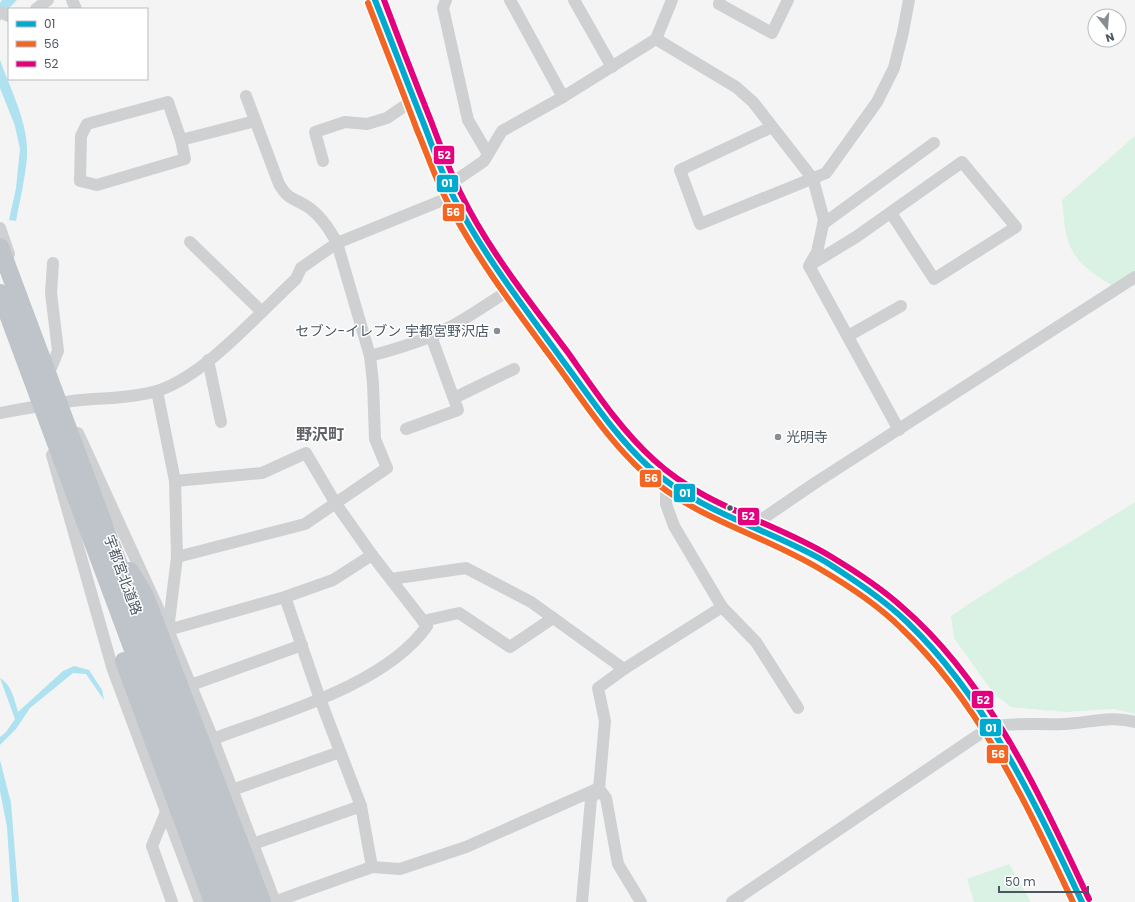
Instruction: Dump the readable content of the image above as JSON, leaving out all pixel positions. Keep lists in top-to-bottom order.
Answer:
{
  "streets": {
    "highway": ["宇都宮北道路"]
  },
  "districts": ["野沢町"],
  "places": ["セブン-イレブン 宇都宮野沢店", "光明寺"],
  "lines": ["transit line 01", "transit line 52", "transit line 56"],
  "legend": ["01", "56", "52"],
  "scale_bar": "50 m",
  "north": "bottom"
}
